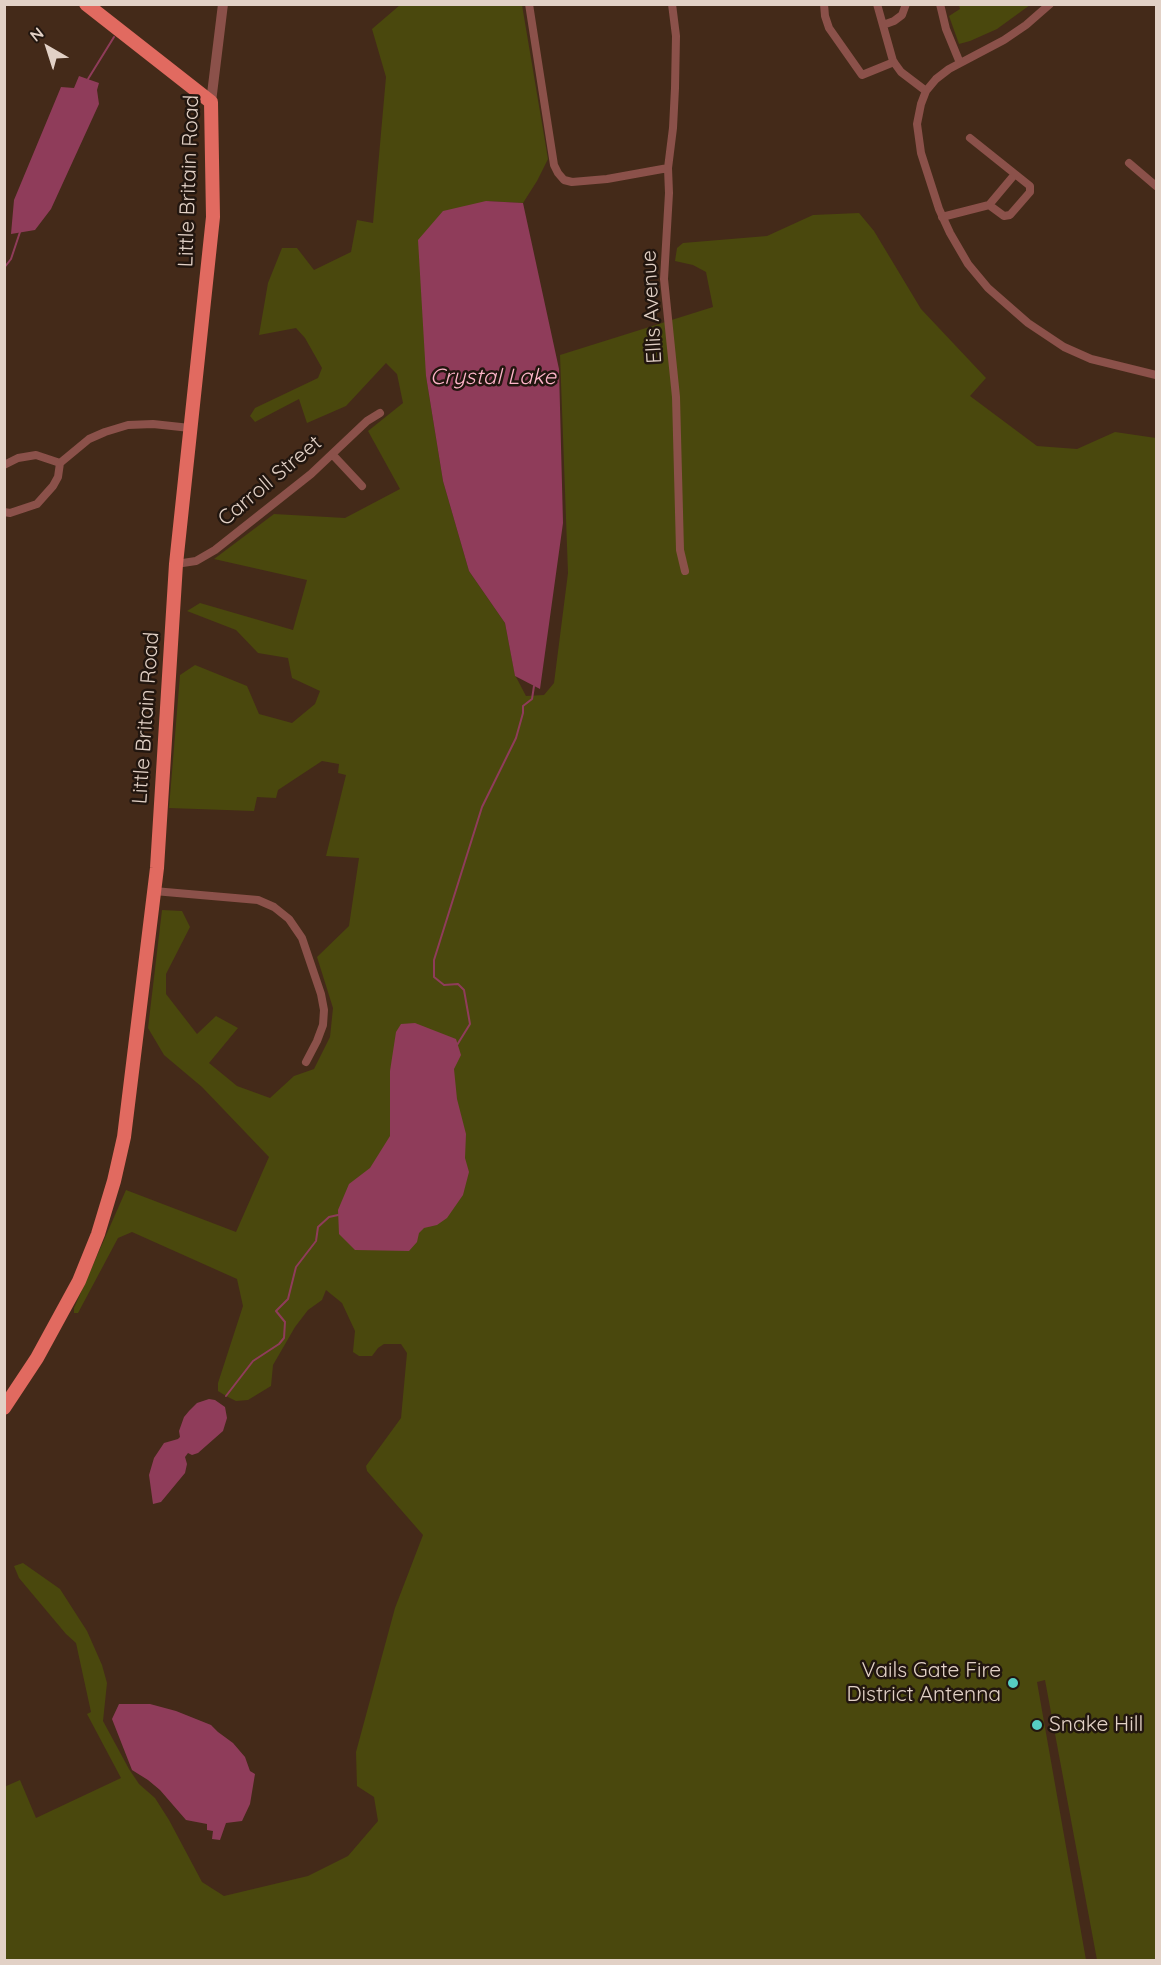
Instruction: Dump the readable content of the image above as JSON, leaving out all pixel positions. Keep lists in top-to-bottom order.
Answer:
{
  "streets": {
    "main road": ["Little Britain Road"],
    "street": ["Ellis Avenue", "Carroll Street"]
  },
  "crossings": [
    ["Little Britain Road", "Carroll Street"]
  ],
  "water": ["Crystal Lake"],
  "places": ["Vails Gate Fire District Antenna", "Snake Hill"],
  "north": "top left"
}
